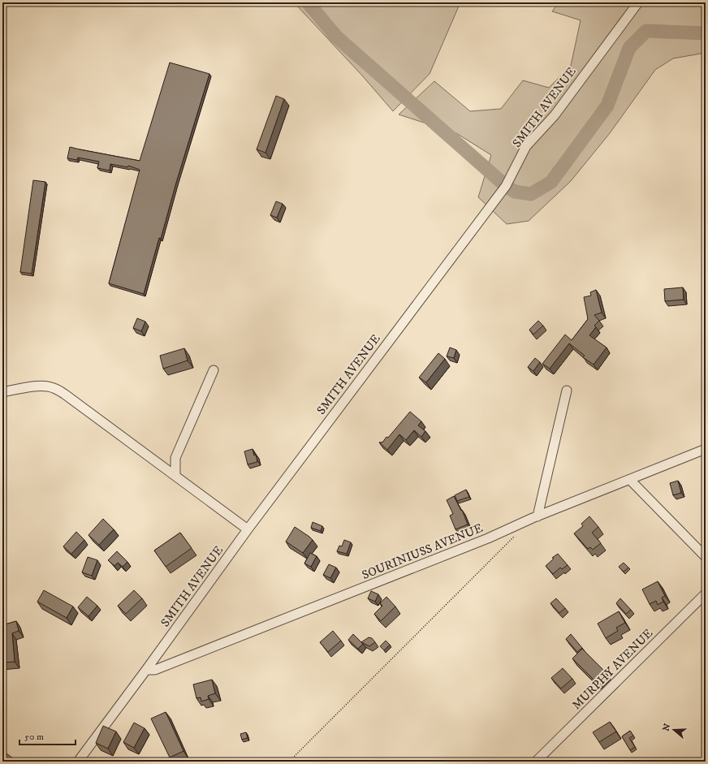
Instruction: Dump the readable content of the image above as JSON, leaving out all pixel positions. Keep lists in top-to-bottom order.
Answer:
{
  "streets": {
    "street": ["SMITH AVENUE", "SOURINIUSS AVENUE", "MURPHY AVENUE"]
  },
  "crossings": [
    ["SMITH AVENUE", "SOURINIUSS AVENUE"]
  ],
  "scale_bar": "50 m",
  "north": "left"
}
